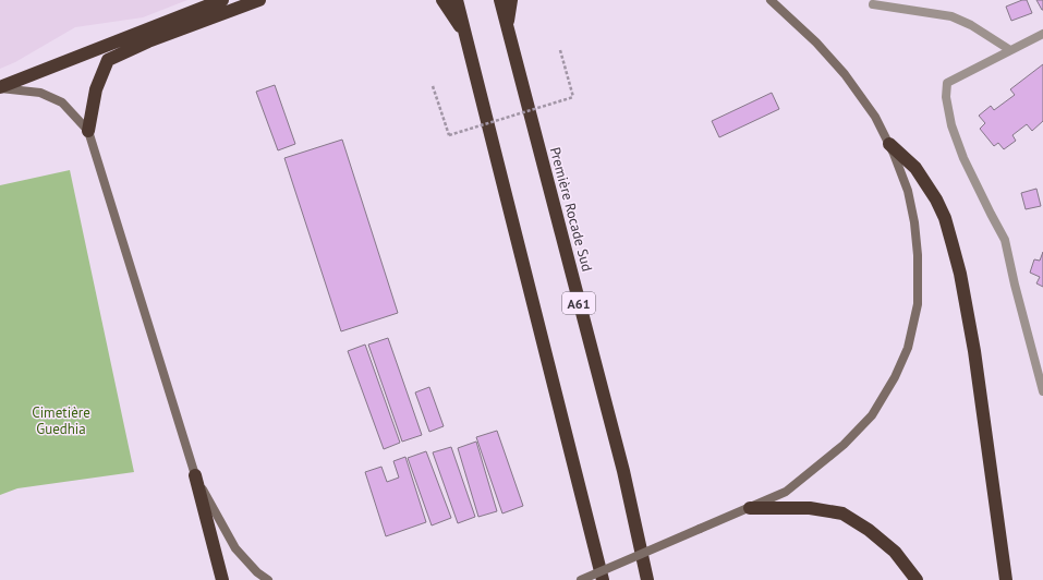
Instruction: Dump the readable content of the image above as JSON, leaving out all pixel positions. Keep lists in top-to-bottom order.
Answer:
{
  "streets": {
    "highway": ["Première Rocade Sud", "A61"]
  },
  "parks": ["Cimetière Guedhia"]
}
